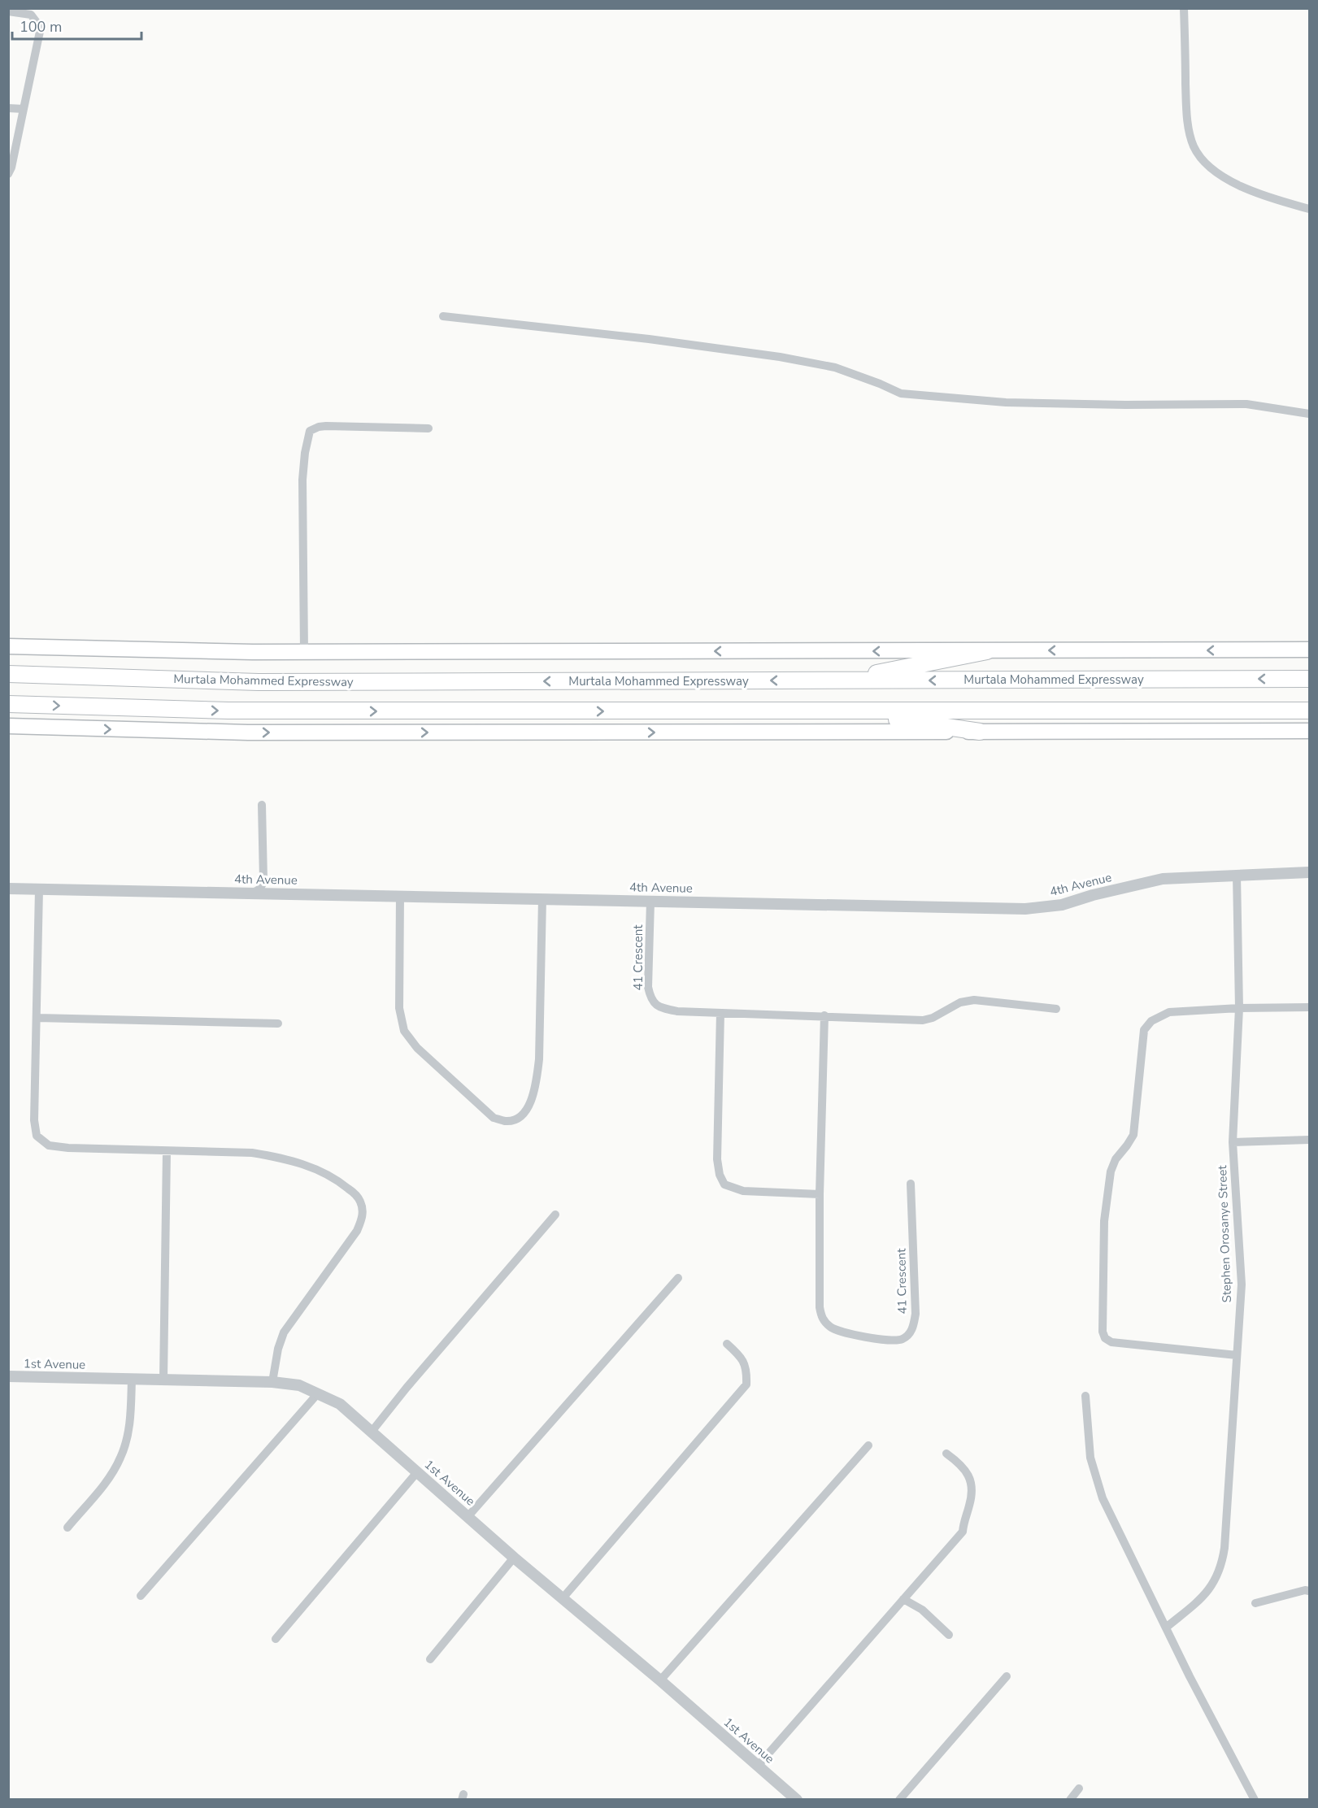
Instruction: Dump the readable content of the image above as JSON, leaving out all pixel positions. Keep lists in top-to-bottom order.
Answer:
{
  "streets": {
    "highway": ["Murtala Mohammed Expressway"],
    "street": [
      "4th Avenue",
      "41 Crescent",
      "Stephen Orosanye Street",
      "1st Avenue"
    ]
  },
  "crossings": [
    ["4th Avenue", "41 Crescent"],
    ["4th Avenue", "Stephen Orosanye Street"]
  ],
  "scale_bar": "100 m"
}
